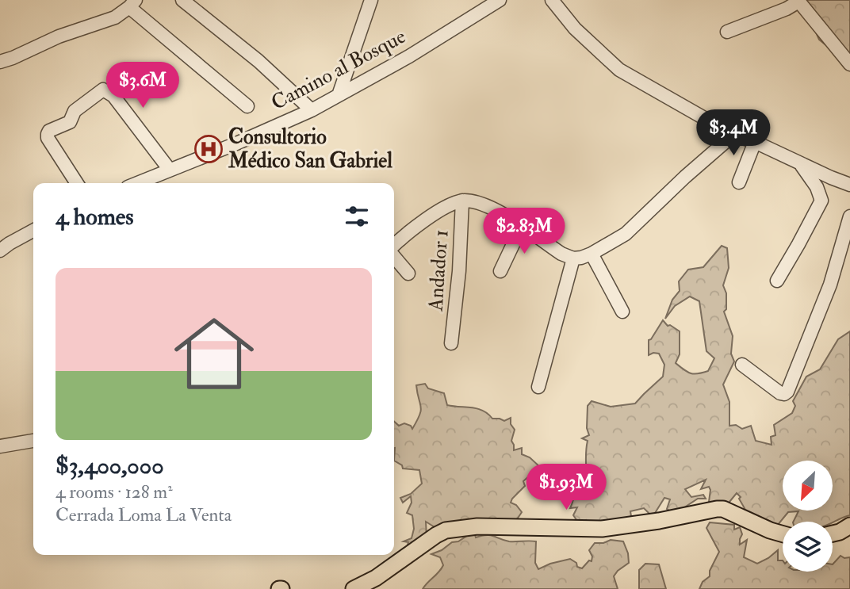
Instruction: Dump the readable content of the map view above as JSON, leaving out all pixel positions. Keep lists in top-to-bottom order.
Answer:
{
  "streets": {
    "street": ["Camino al Bosque", "Andador 1"]
  },
  "places": {
    "hospital": ["Consultorio Médico San Gabriel"]
  },
  "north": "bottom left",
  "page": {
    "price": [
      "$3.6M",
      "$3.4M",
      "$2.83M",
      "$1.93M"
    ],
    "heading": "4 homes",
    "list": [
      {
        "name": "$3,400,000",
        "note": "4 rooms · 128 m² · Cerrada Loma La Venta"
      }
    ]
  }
}
